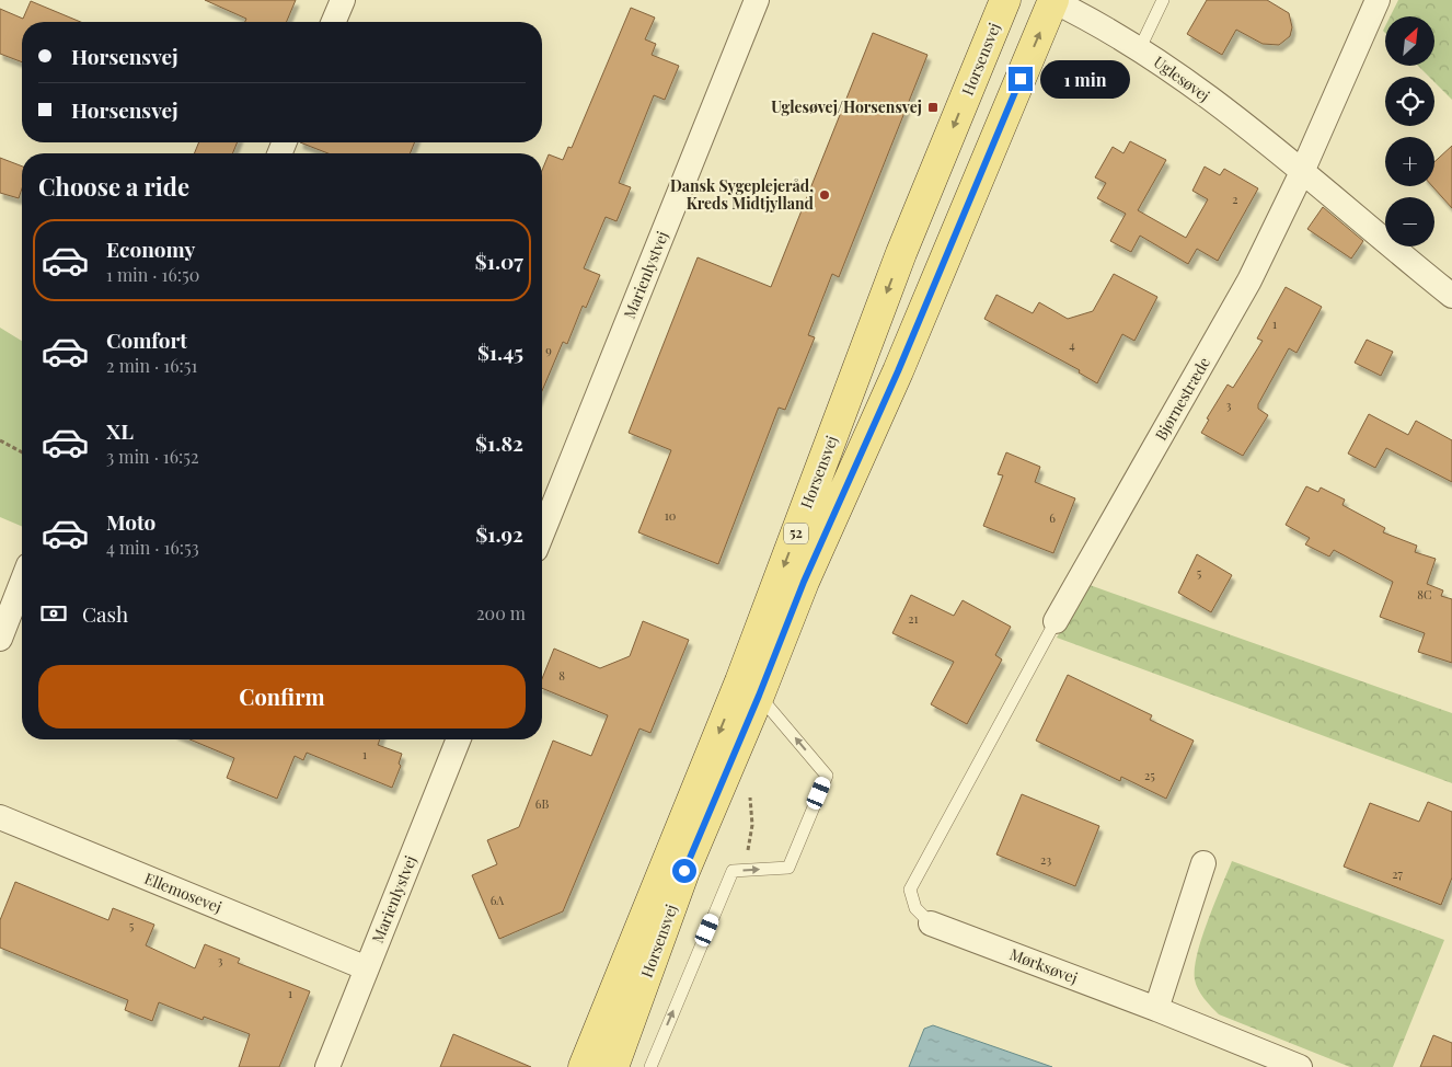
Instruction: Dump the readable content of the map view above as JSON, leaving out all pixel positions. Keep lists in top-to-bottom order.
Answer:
{
  "streets": {
    "main road": ["Horsensvej", "52"],
    "street": [
      "Uglesøvej",
      "Marienlystvej",
      "Bjørnestræde",
      "Ellemosevej",
      "Mørksøvej"
    ]
  },
  "crossings": [
    ["Horsensvej", "Uglesøvej"],
    ["Uglesøvej", "Bjørnestræde"],
    ["Marienlystvej", "Ellemosevej"]
  ],
  "places": {
    "transit": ["Uglesøvej/Horsensvej"],
    "other": ["Dansk Sygeplejeråd, Kreds Midtjylland"]
  },
  "house_numbers": [
    "2",
    "1",
    "4",
    "9",
    "3",
    "10",
    "6",
    "5",
    "8C",
    "21",
    "8",
    "1",
    "25",
    "6B",
    "23",
    "27",
    "6A",
    "5",
    "3",
    "1"
  ],
  "north": "top right",
  "page": {
    "map_buttons": ["+", "−"],
    "banner": ["Horsensvej", "Horsensvej"],
    "bubble": "1 min",
    "heading": "Choose a ride",
    "list": [
      {
        "name": "Economy",
        "note": "1 min · 16:50",
        "value": "$1.07"
      },
      {
        "name": "Comfort",
        "note": "2 min · 16:51",
        "value": "$1.45"
      },
      {
        "name": "XL",
        "note": "3 min · 16:52",
        "value": "$1.82"
      },
      {
        "name": "Moto",
        "note": "4 min · 16:53",
        "value": "$1.92"
      }
    ],
    "pay": ["Cash", "200 m"],
    "buttons": "Confirm"
  }
}
